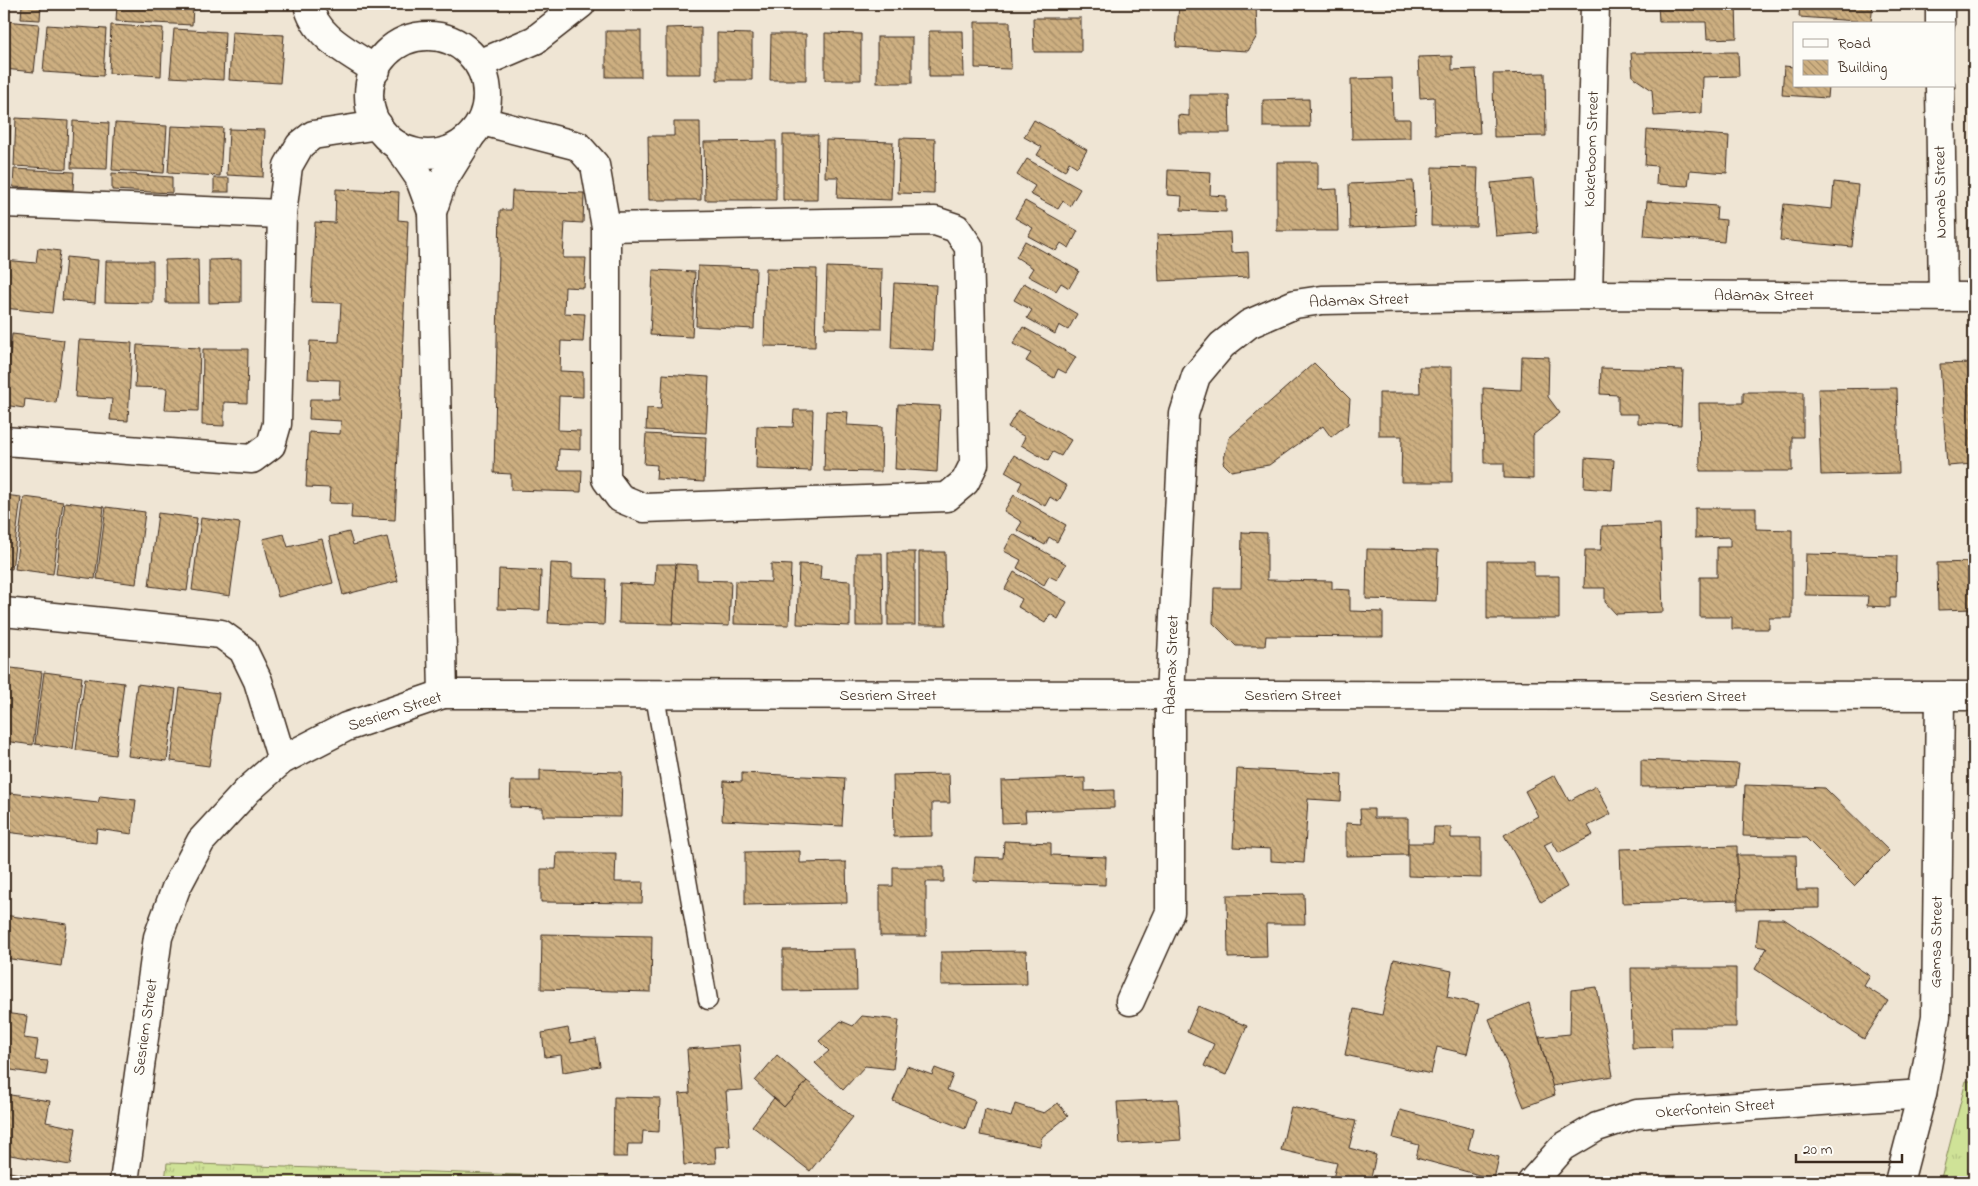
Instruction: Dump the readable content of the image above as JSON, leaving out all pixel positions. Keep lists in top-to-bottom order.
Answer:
{
  "streets": {
    "street": [
      "Kokerboom Street",
      "Nomab Street",
      "Adamax Street",
      "Sesriem Street",
      "Gamsa Street",
      "Okerfontein Street"
    ]
  },
  "crossings": [
    ["Kokerboom Street", "Adamax Street"],
    ["Nomab Street", "Adamax Street"],
    ["Adamax Street", "Sesriem Street"],
    ["Sesriem Street", "Gamsa Street"],
    ["Gamsa Street", "Okerfontein Street"]
  ],
  "legend": ["Road", "Building"],
  "scale_bar": "20 m"
}
